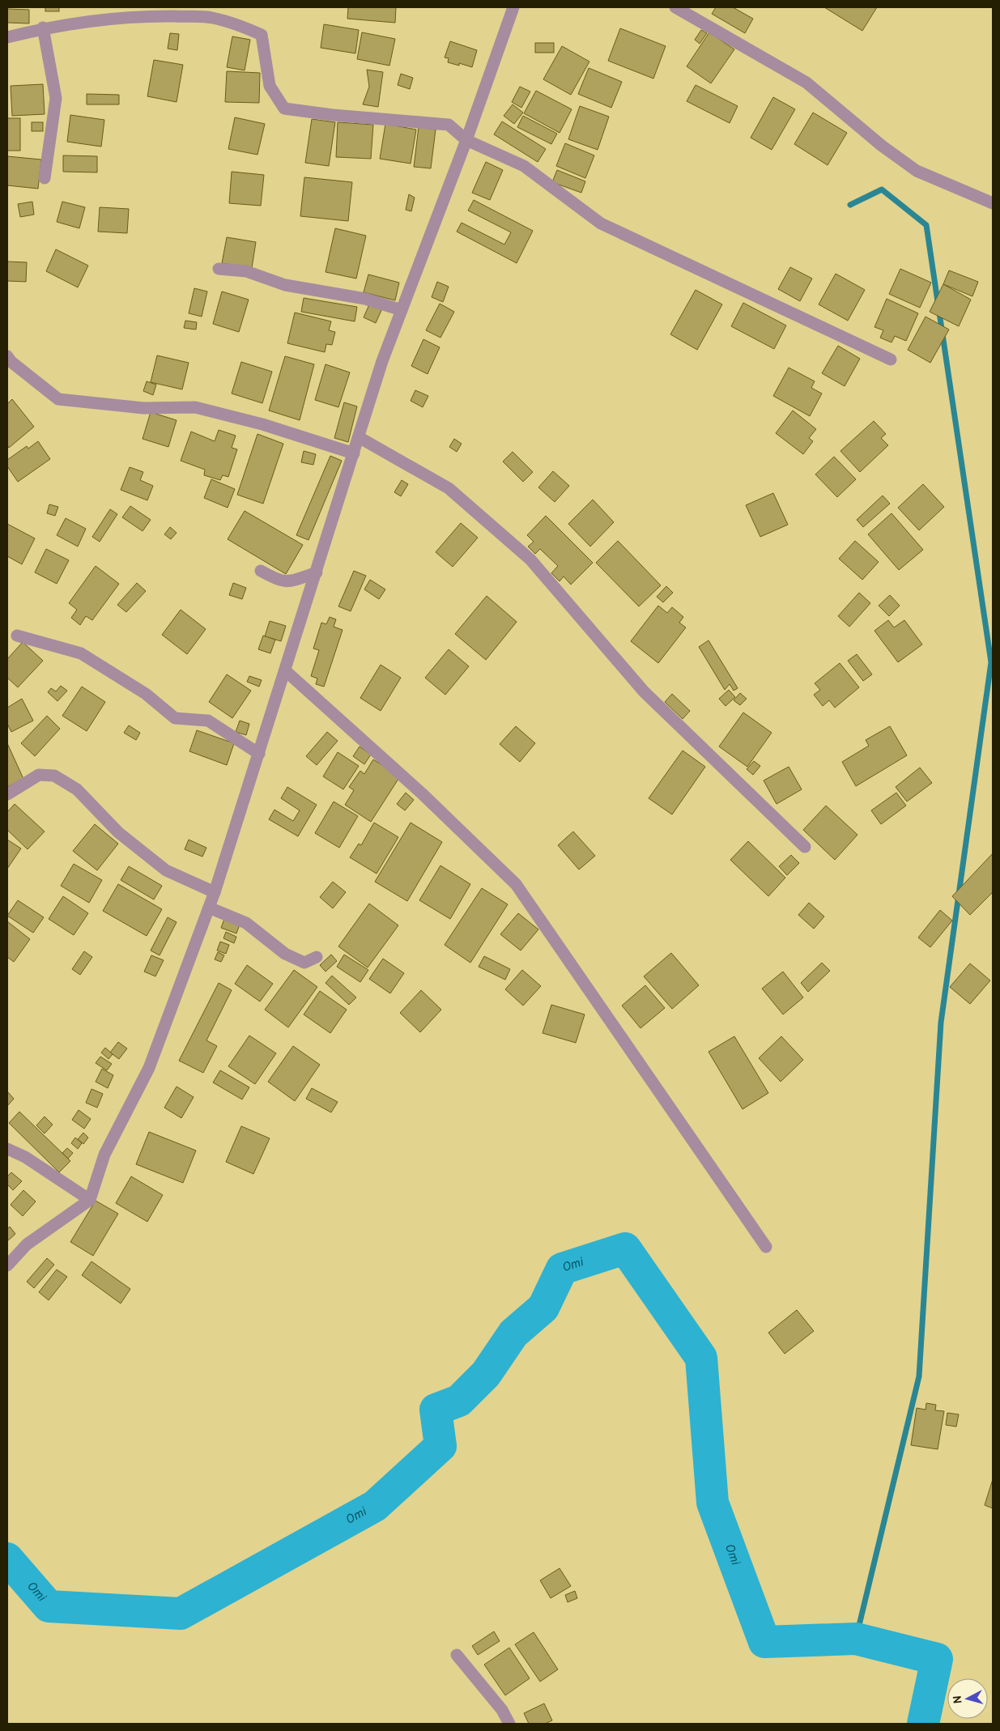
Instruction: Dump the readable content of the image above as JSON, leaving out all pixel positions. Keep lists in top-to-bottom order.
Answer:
{
  "water": ["Omi"],
  "north": "left"
}
